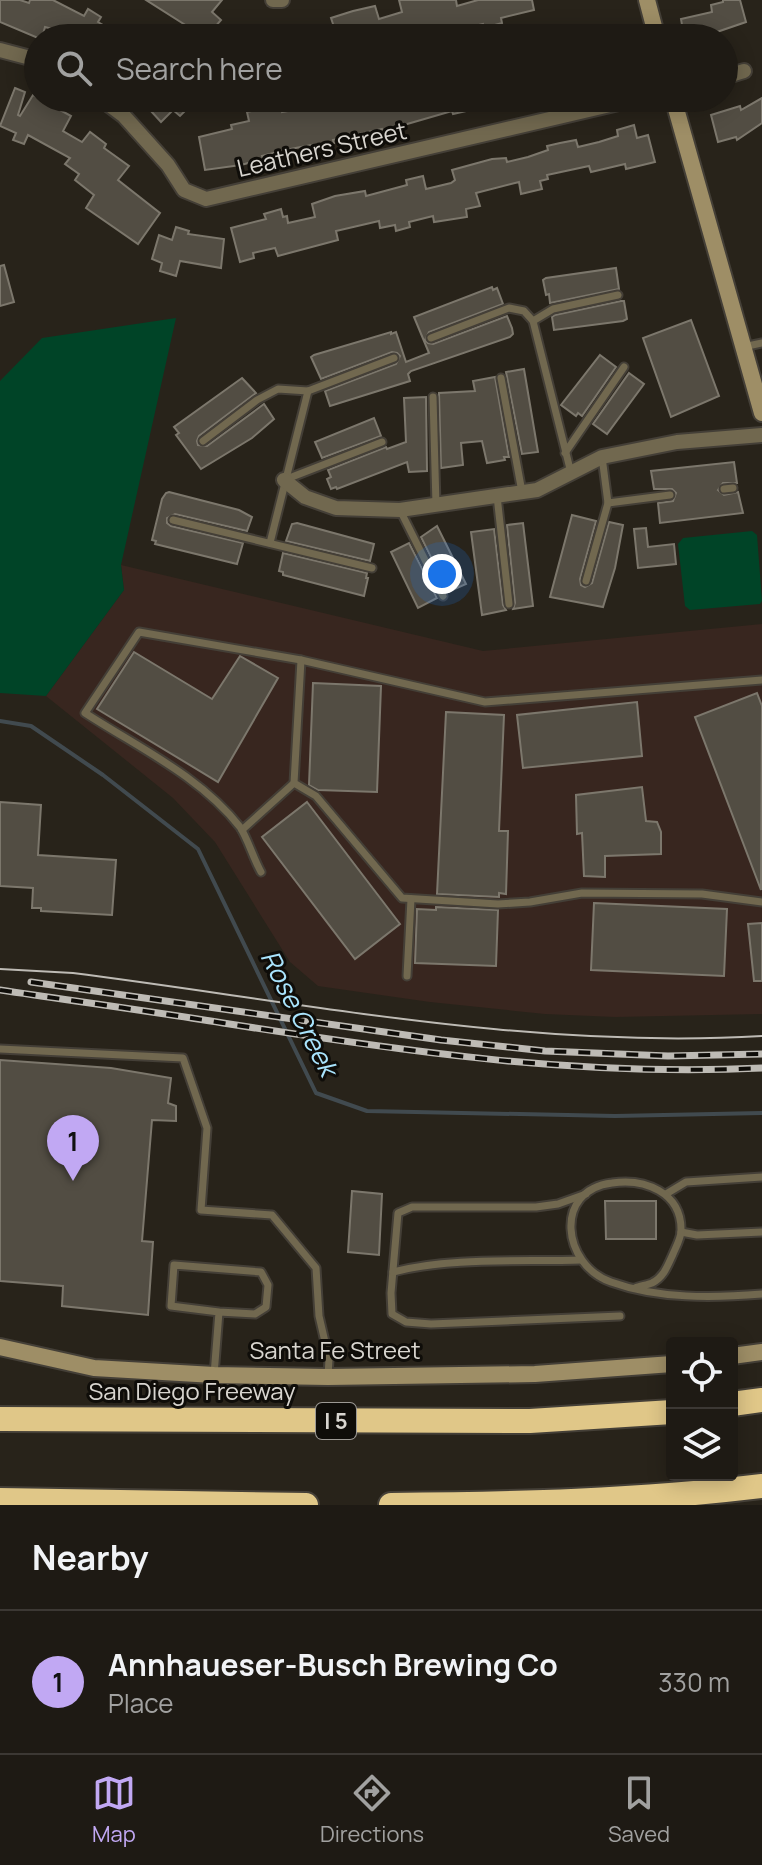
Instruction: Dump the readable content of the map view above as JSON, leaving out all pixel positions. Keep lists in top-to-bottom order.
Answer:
{
  "streets": {
    "highway": ["San Diego Freeway", "I 5"],
    "street": ["Leathers Street", "Santa Fe Street"]
  },
  "water": ["Rose Creek"],
  "page": {
    "search": "Search here",
    "pins": "1",
    "heading": "Nearby",
    "list": [
      {
        "mark": "1",
        "name": "Annhaueser-Busch Brewing Co",
        "note": "Place",
        "value": "330 m"
      }
    ],
    "nav": ["Map", "Directions", "Saved"]
  }
}
